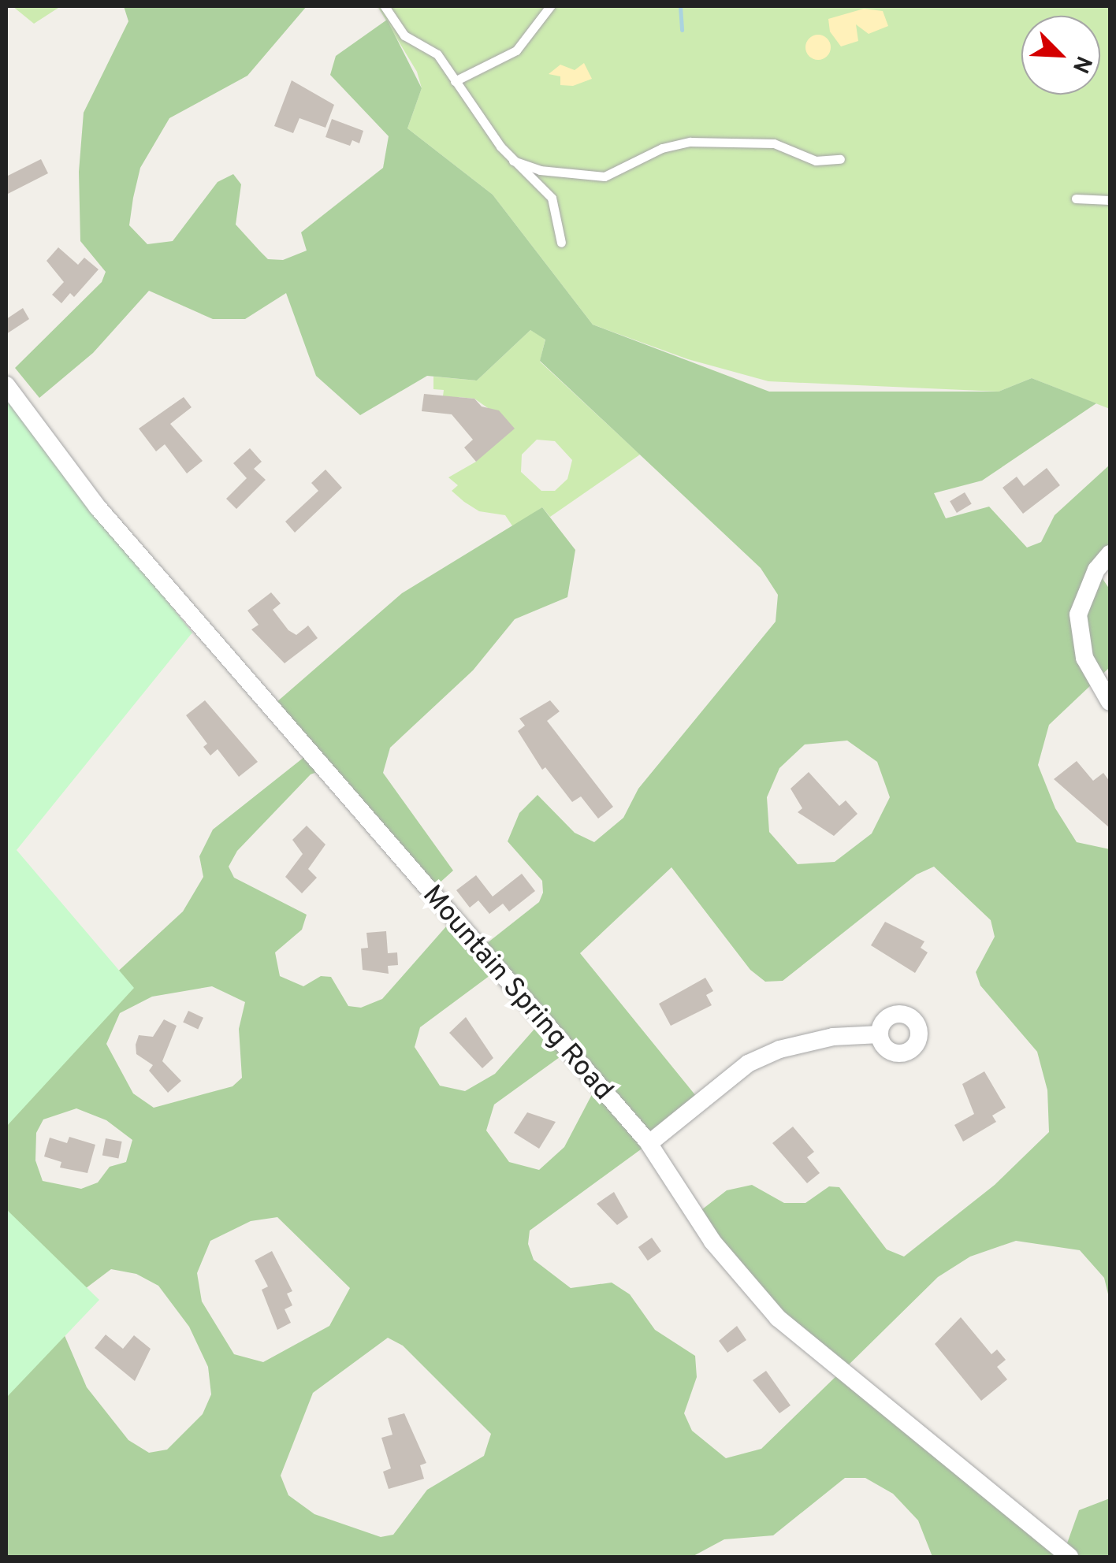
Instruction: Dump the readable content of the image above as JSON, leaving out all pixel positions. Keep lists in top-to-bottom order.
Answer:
{
  "streets": {
    "street": ["Mountain Spring Road"]
  },
  "north": "bottom right"
}
